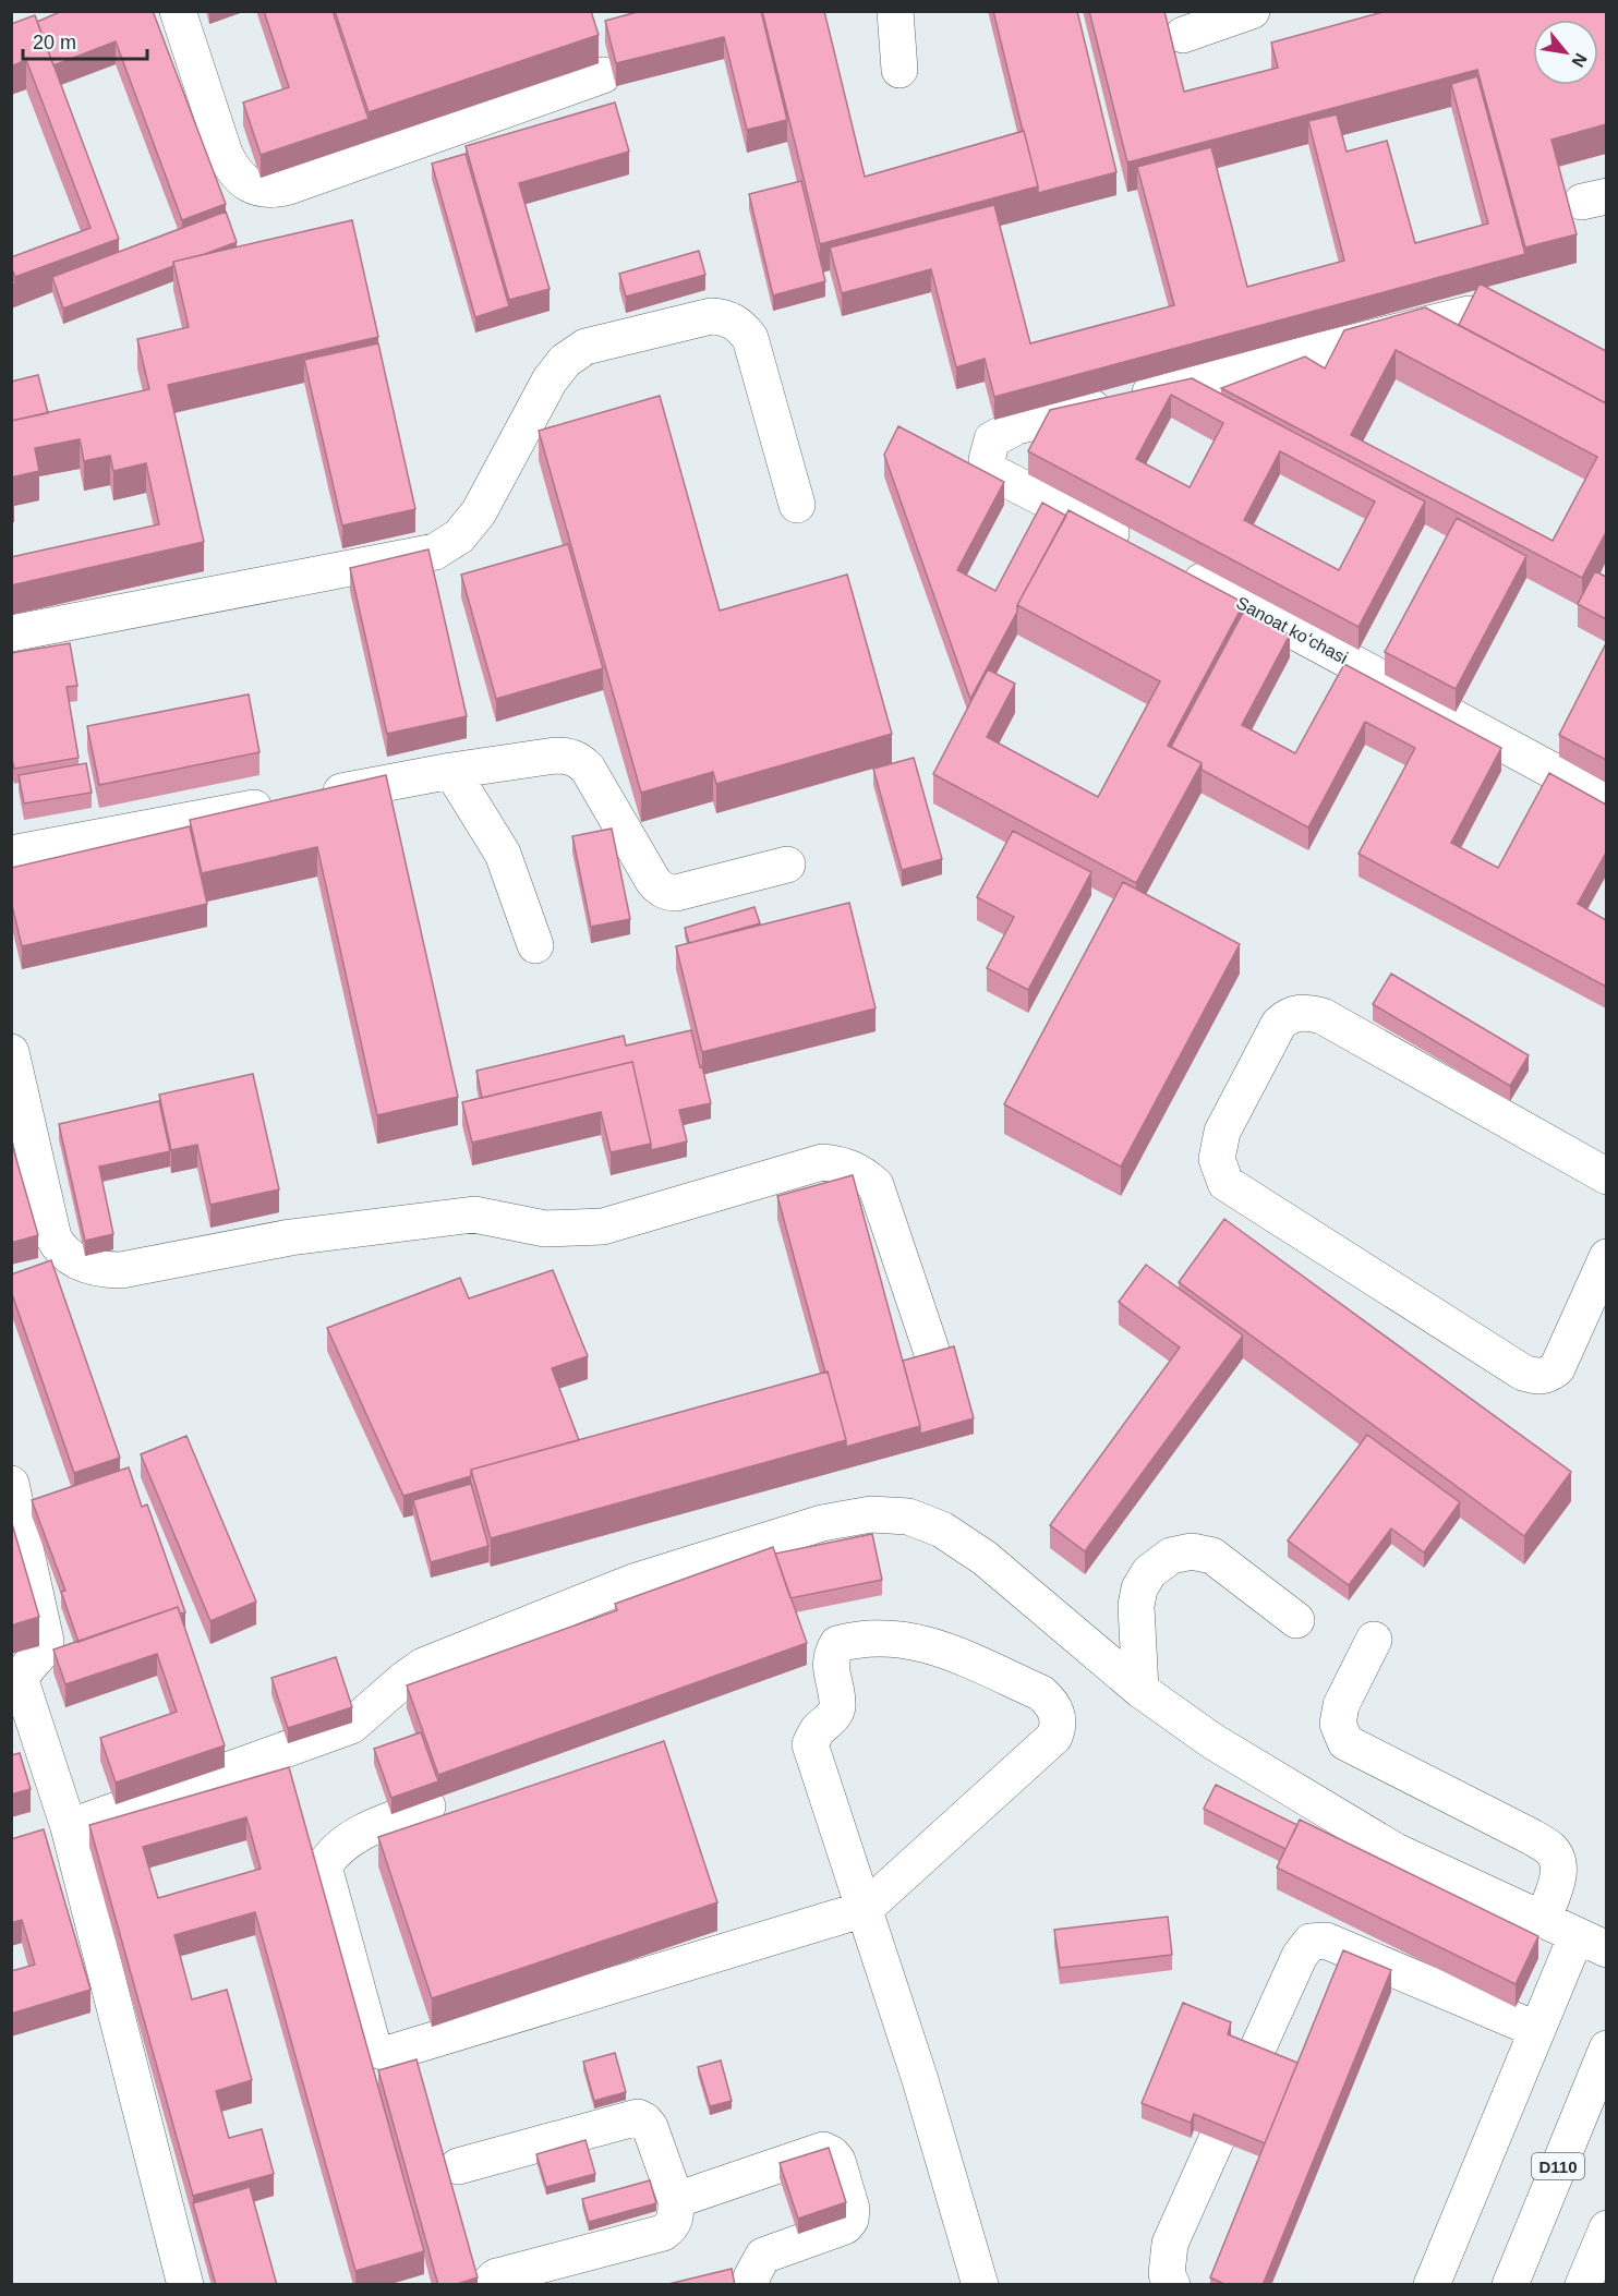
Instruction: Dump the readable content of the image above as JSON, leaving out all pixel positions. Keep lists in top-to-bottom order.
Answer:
{
  "streets": {
    "street": ["Sanoat koʻchasi", "D110"]
  },
  "scale_bar": "20 m",
  "north": "bottom right"
}
